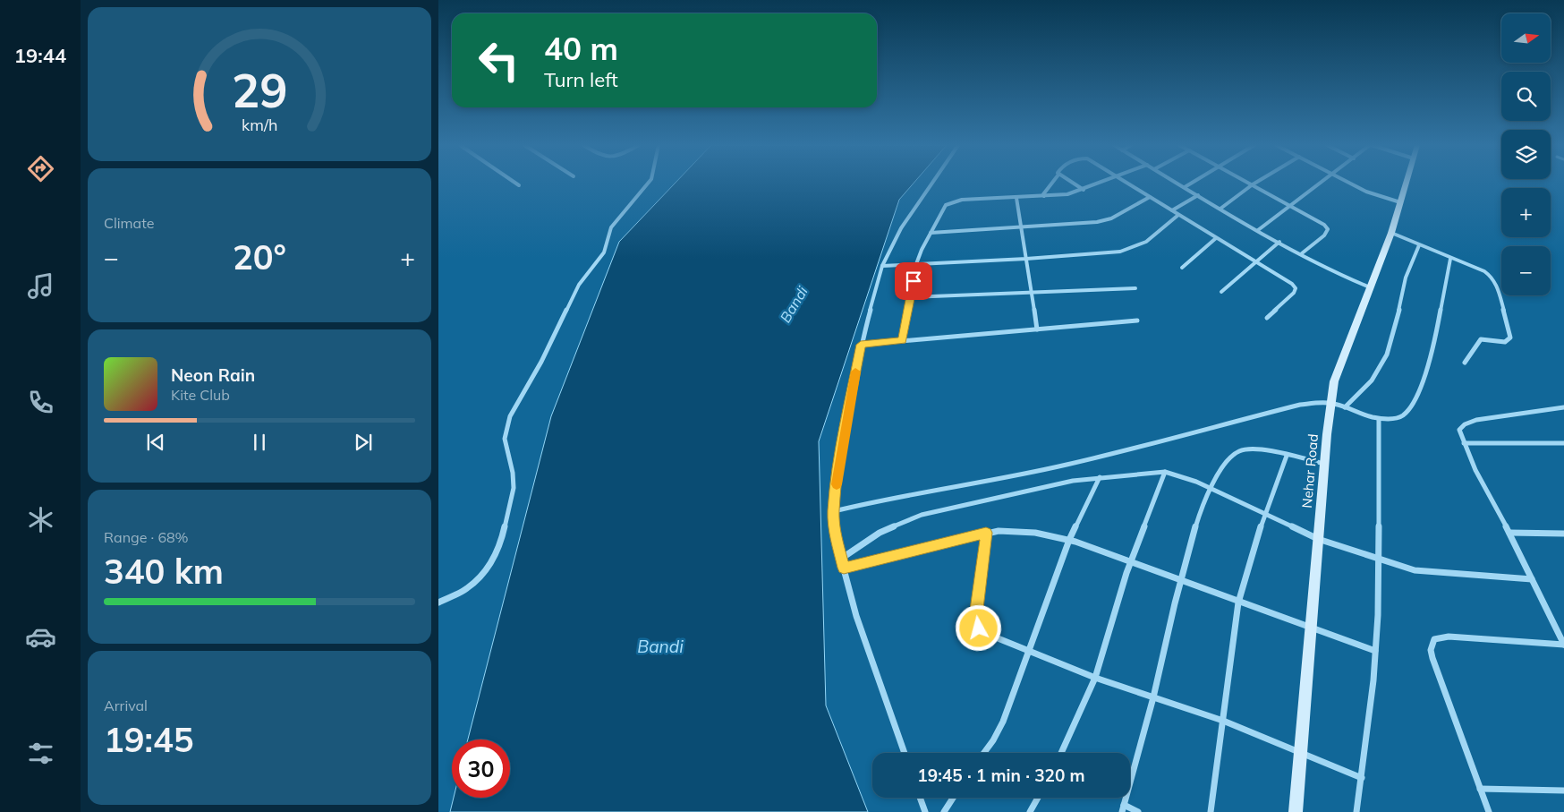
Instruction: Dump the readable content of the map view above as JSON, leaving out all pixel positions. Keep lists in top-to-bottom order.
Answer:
{
  "streets": {
    "street": ["Nehar Road"]
  },
  "water": ["Bandi"],
  "north": "right",
  "page": {
    "tabs": "19:44",
    "map_buttons": ["+", "−"],
    "turn": ["40 m", "Turn left"],
    "tile": [
      "Climate",
      ["Range · 68%", "340 km"],
      ["Arrival", "19:45"]
    ],
    "heat": ["−", "20°", "+"],
    "song": ["Neon Rain", "Kite Club"],
    "limit": "30",
    "trip": "19:45 · 1 min · 320 m",
    "gauge": ["29", "km/h"]
  }
}
